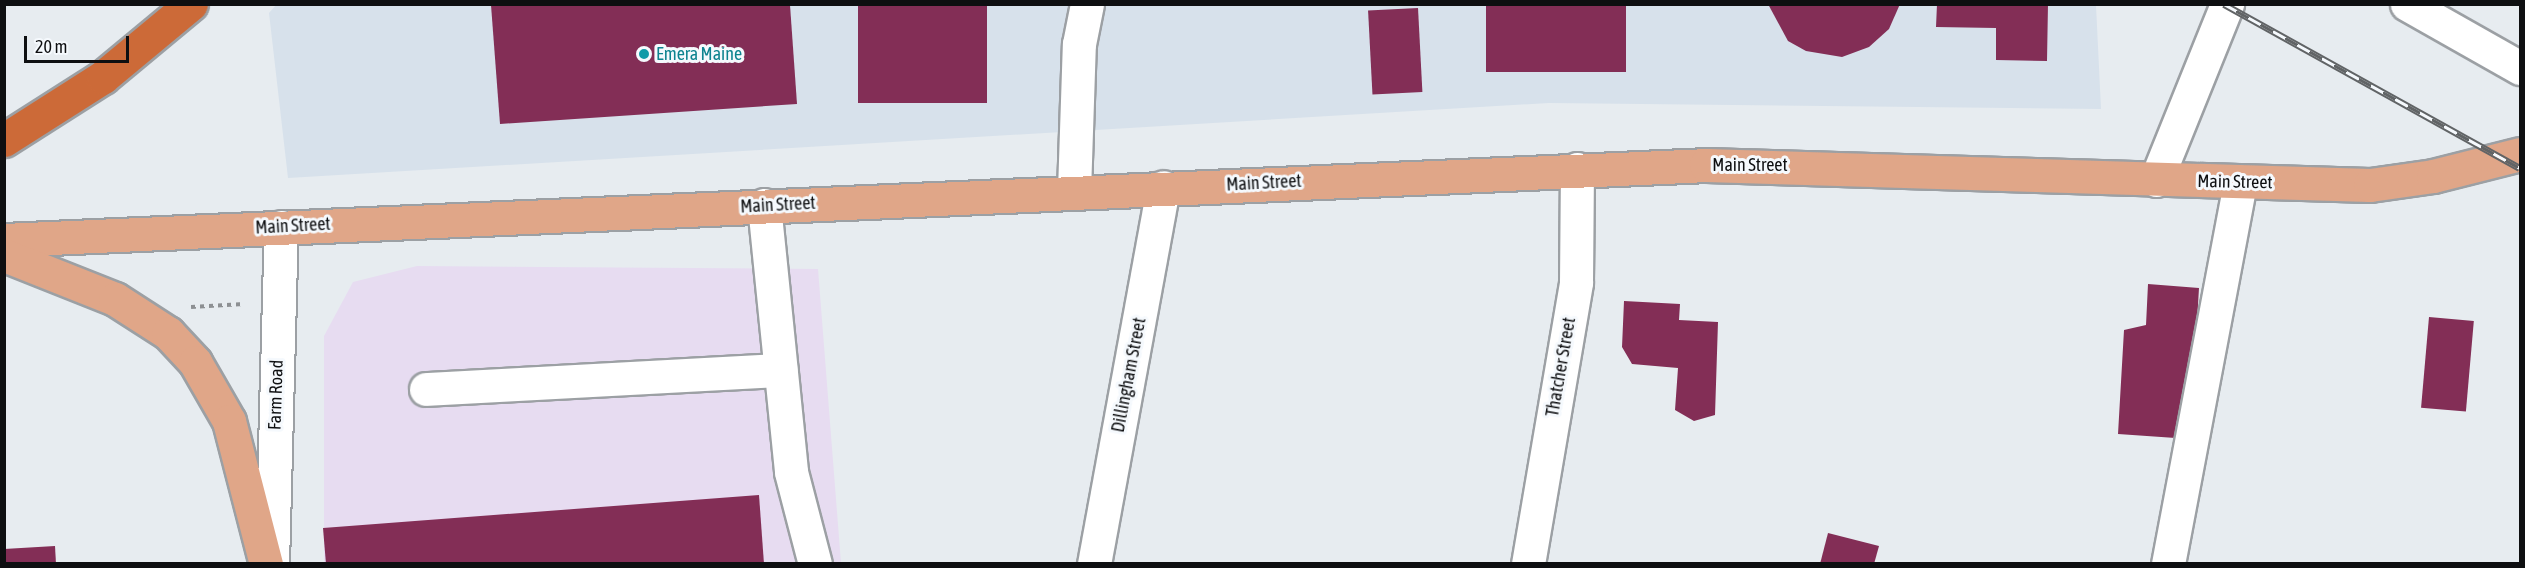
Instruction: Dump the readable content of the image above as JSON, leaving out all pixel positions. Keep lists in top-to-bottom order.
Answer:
{
  "streets": {
    "main road": ["Main Street"],
    "street": ["Thatcher Street", "Dillingham Street", "Farm Road"]
  },
  "crossings": [
    ["Main Street", "Thatcher Street"],
    ["Main Street", "Dillingham Street"],
    ["Main Street", "Farm Road"]
  ],
  "places": ["Emera Maine"],
  "scale_bar": "20 m"
}
